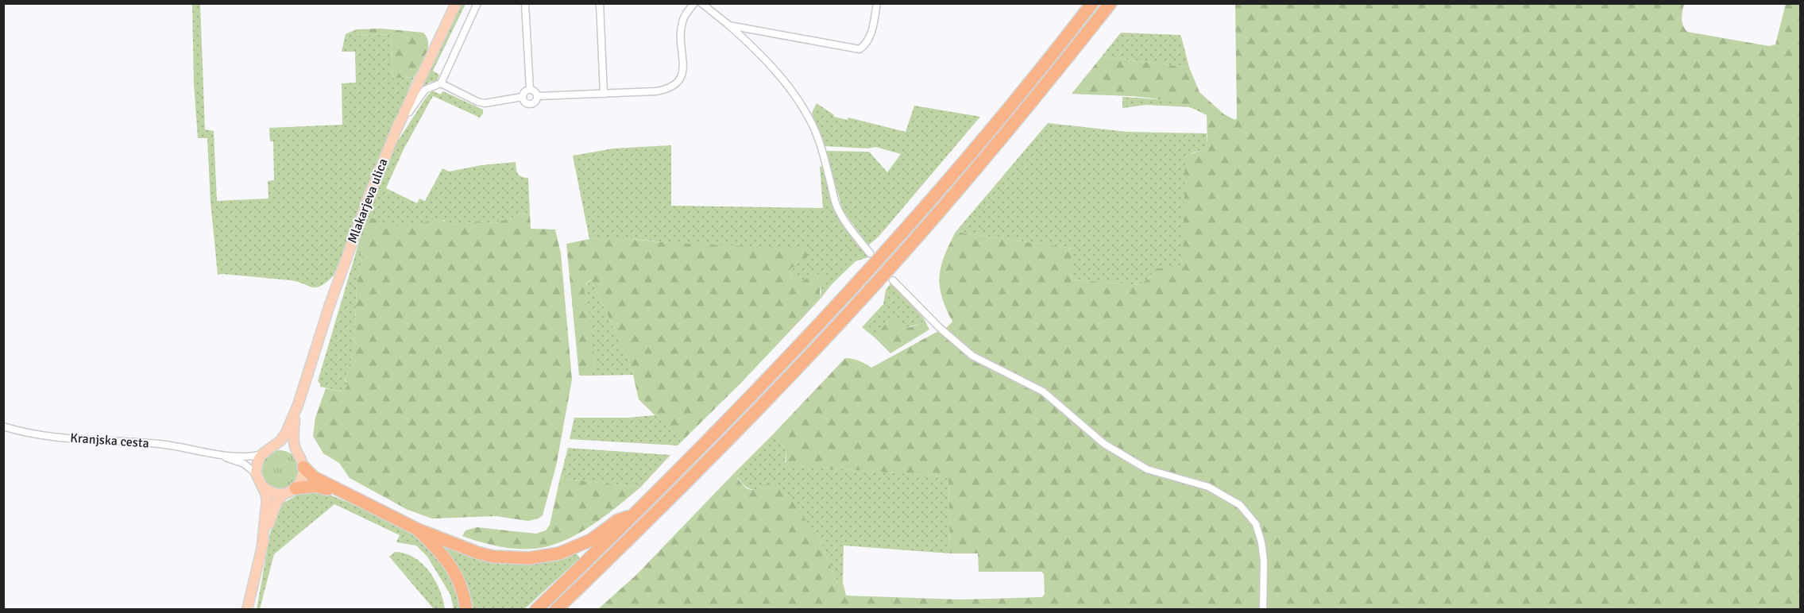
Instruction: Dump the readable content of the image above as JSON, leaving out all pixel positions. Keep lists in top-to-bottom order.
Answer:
{
  "streets": {
    "main road": ["Mlakarjeva ulica"],
    "street": ["Kranjska cesta"]
  }
}
